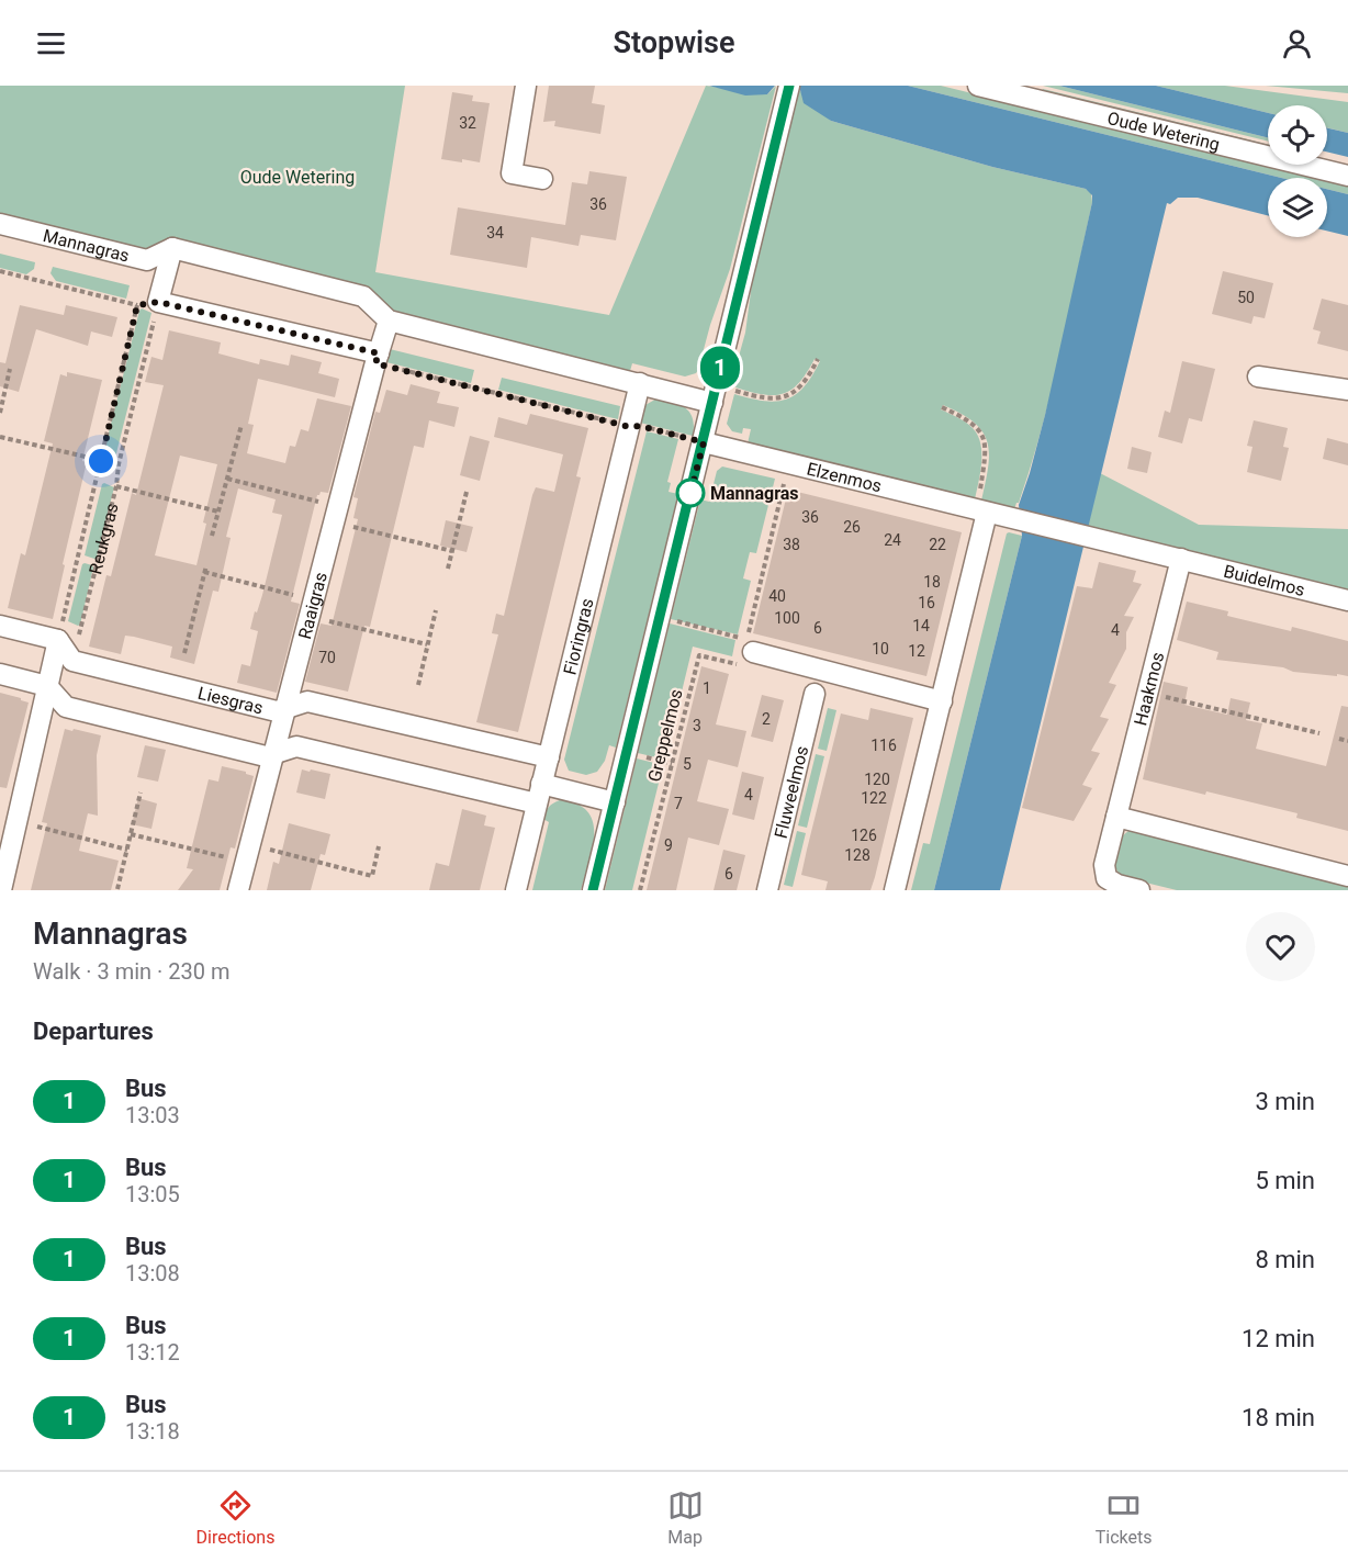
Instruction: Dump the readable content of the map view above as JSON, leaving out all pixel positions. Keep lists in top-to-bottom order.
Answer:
{
  "streets": {
    "street": [
      "Oude Wetering",
      "Mannagras",
      "Elzenmos",
      "Buidelmos",
      "Raaigras",
      "Fioringras",
      "Haakmos",
      "Liesgras",
      "Fluweelmos"
    ],
    "path": ["Reukgras", "Greppelmos"]
  },
  "crossings": [
    ["Elzenmos", "Buidelmos"],
    ["Elzenmos", "Haakmos"],
    ["Reukgras", "Liesgras"],
    ["Buidelmos", "Haakmos"],
    ["Raaigras", "Liesgras"],
    ["Fioringras", "Liesgras"]
  ],
  "parks": ["Oude Wetering"],
  "places": ["Mannagras"],
  "lines": ["bus line 1"],
  "house_numbers": [
    "32",
    "36",
    "34",
    "50",
    "36",
    "26",
    "24",
    "38",
    "22",
    "18",
    "40",
    "16",
    "100",
    "14",
    "6",
    "4",
    "10",
    "12",
    "70",
    "1",
    "2",
    "3",
    "116",
    "5",
    "120",
    "4",
    "122",
    "7",
    "126",
    "9",
    "128",
    "6"
  ],
  "page": {
    "header": "Stopwise",
    "on_map": "1",
    "heading": [
      ["Mannagras", "Walk · 3 min · 230 m"],
      "Departures"
    ],
    "list": [
      {
        "mark": "1",
        "name": "Bus",
        "note": "13:03",
        "value": "3 min"
      },
      {
        "mark": "1",
        "name": "Bus",
        "note": "13:05",
        "value": "5 min"
      },
      {
        "mark": "1",
        "name": "Bus",
        "note": "13:08",
        "value": "8 min"
      },
      {
        "mark": "1",
        "name": "Bus",
        "note": "13:12",
        "value": "12 min"
      },
      {
        "mark": "1",
        "name": "Bus",
        "note": "13:18",
        "value": "18 min"
      }
    ],
    "tabs": ["Directions", "Map", "Tickets"]
  }
}
